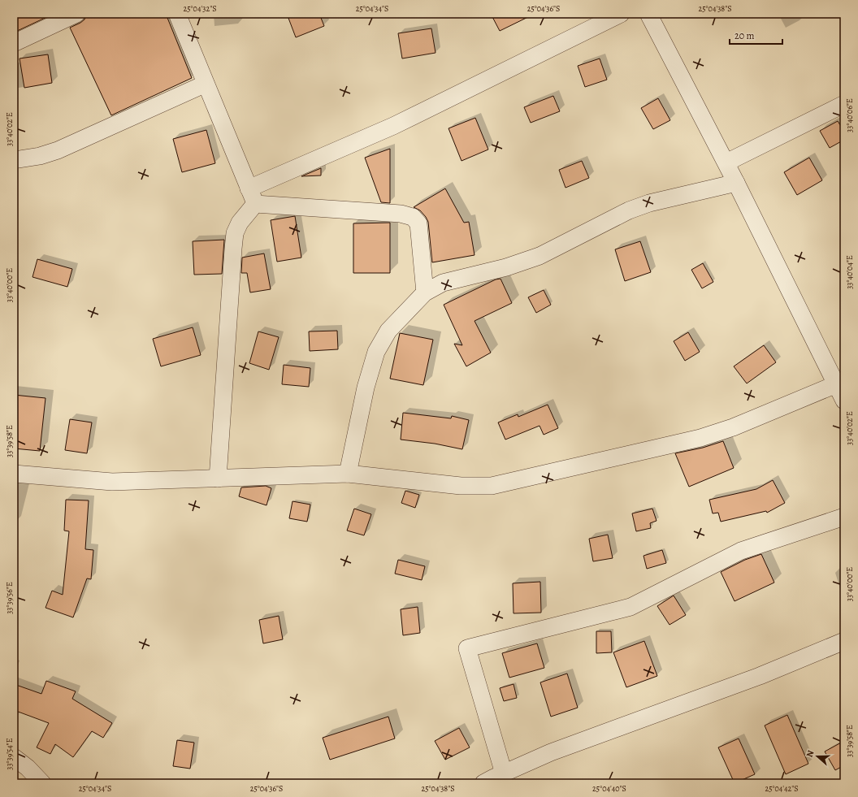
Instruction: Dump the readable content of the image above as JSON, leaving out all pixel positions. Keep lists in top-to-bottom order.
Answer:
{
  "scale_bar": "20 m",
  "north": "left",
  "coordinates": [
    "25°04'32\"S",
    "25°04'34\"S",
    "25°04'36\"S",
    "25°04'38\"S",
    "33°40'06\"E",
    "33°40'02\"E",
    "33°40'04\"E",
    "33°40'00\"E",
    "33°39'58\"E",
    "33°39'56\"E",
    "33°39'54\"E",
    "25°04'40\"S",
    "25°04'42\"S"
  ]
}
